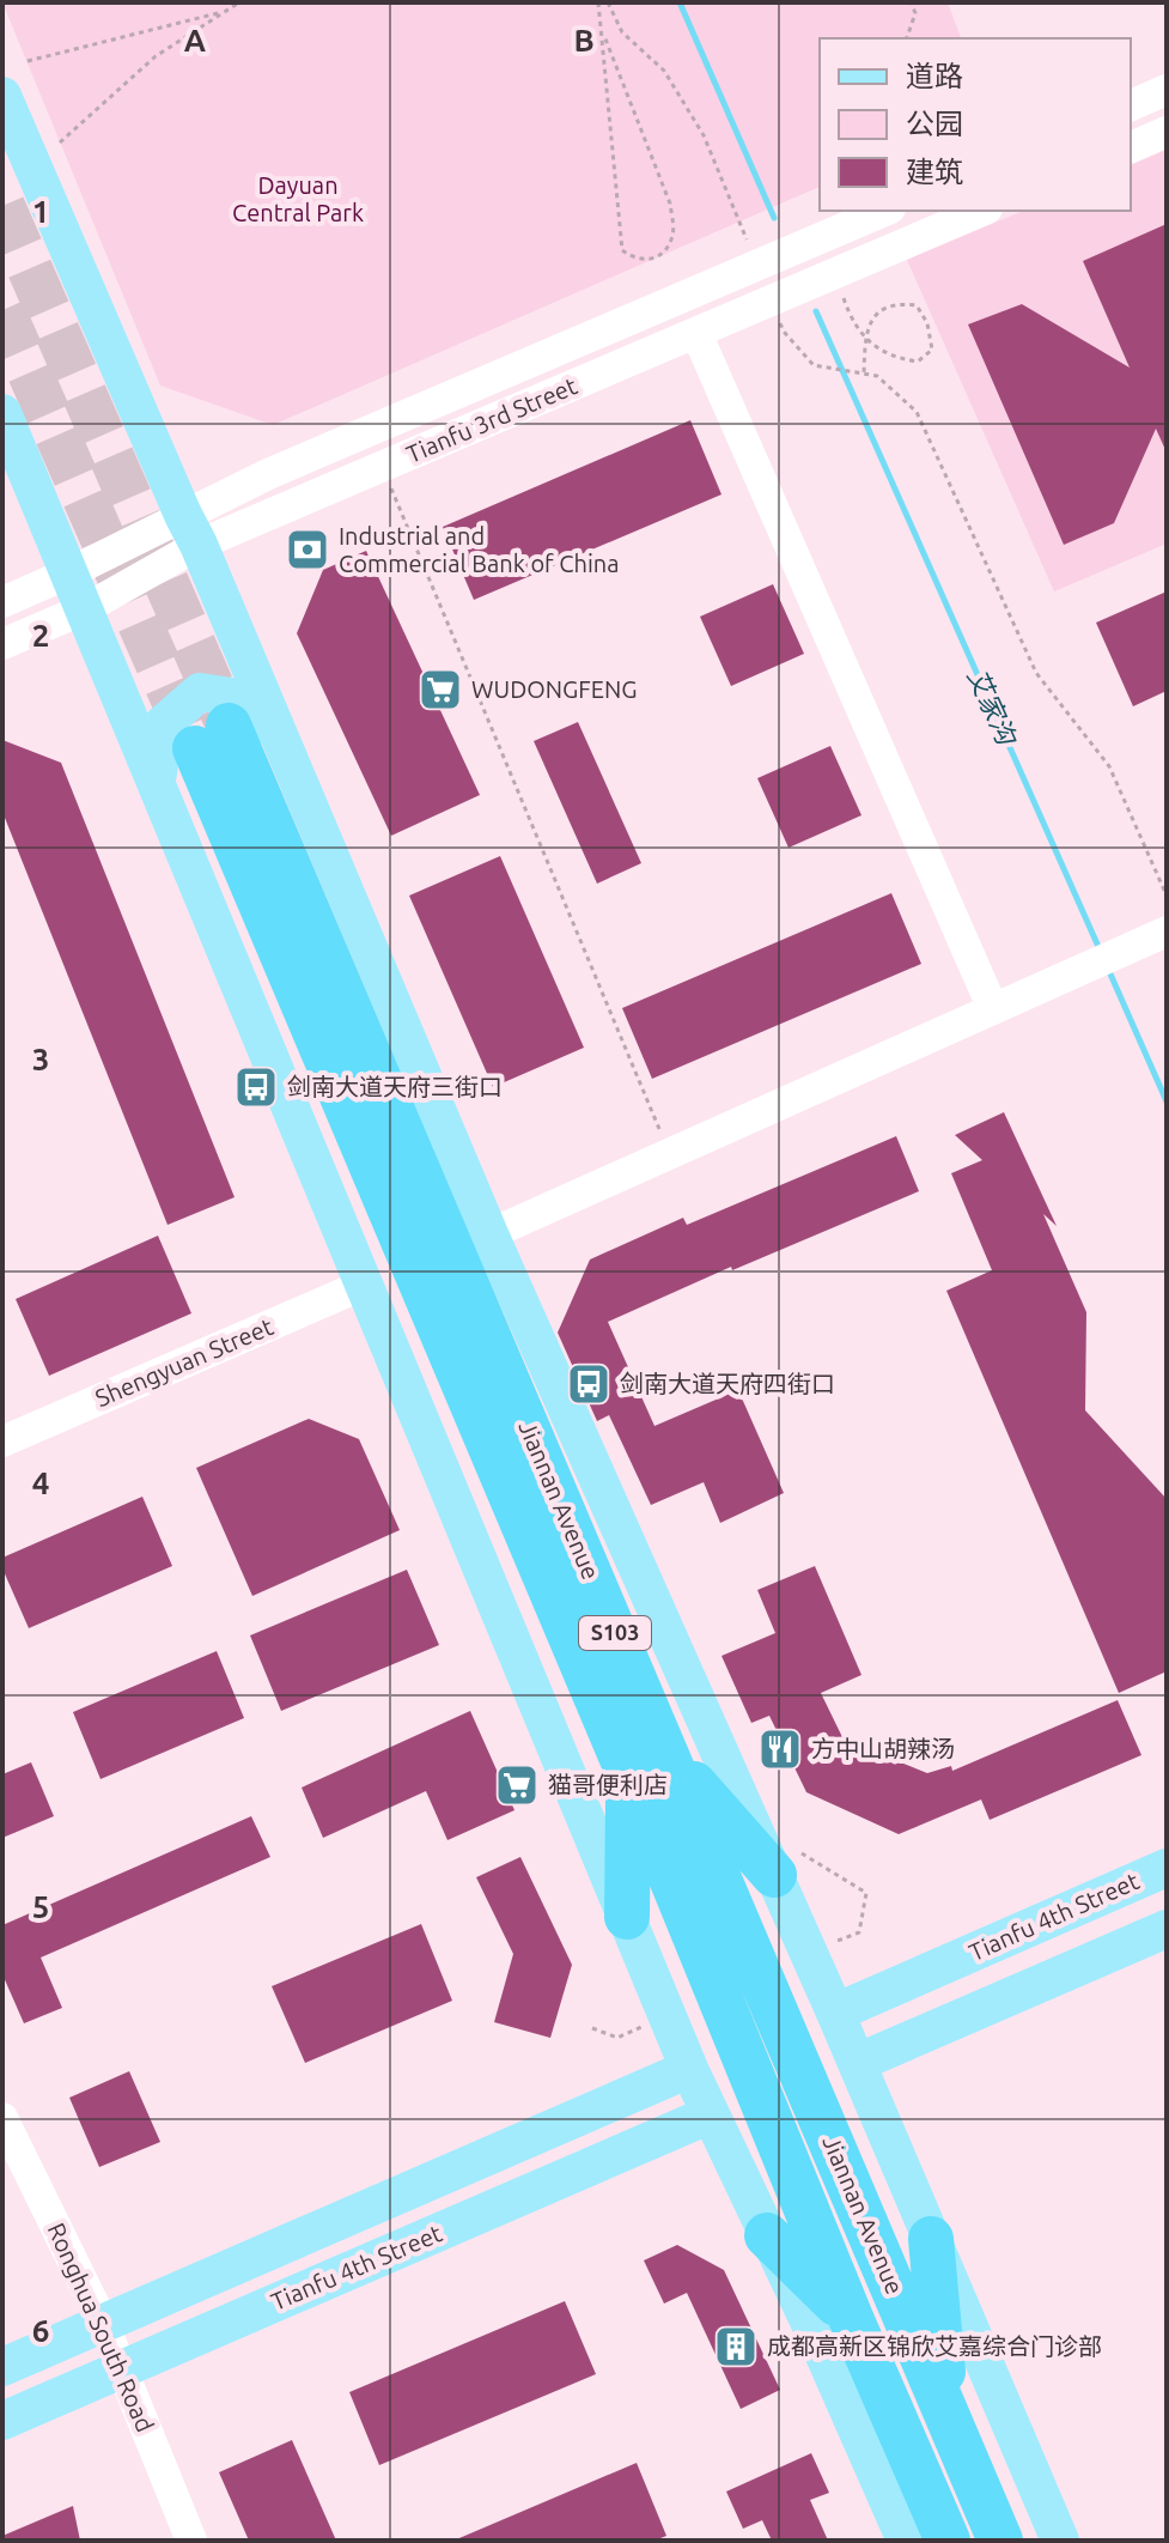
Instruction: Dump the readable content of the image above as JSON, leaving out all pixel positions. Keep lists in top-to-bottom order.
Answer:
{
  "streets": {
    "highway": ["Jiannan Avenue", "S103"],
    "main road": ["Tianfu 4th Street"],
    "street": ["Tianfu 3rd Street", "Shengyuan Street", "Ronghua South Road"]
  },
  "crossings": [
    ["Tianfu 4th Street", "Ronghua South Road"]
  ],
  "water": ["艾家沟"],
  "parks": ["Dayuan Central Park"],
  "places": {
    "bank": ["Industrial and Commercial Bank of China"],
    "supermarket": ["WUDONGFENG", "猫哥便利店"],
    "bus stop": ["剑南大道天府三街口", "剑南大道天府四街口"],
    "restaurant": ["方中山胡辣汤"],
    "building": ["成都高新区锦欣艾嘉综合门诊部"]
  },
  "legend": ["道路", "公园", "建筑"],
  "grid": {
    "columns": ["A", "B"],
    "rows": [
      "1",
      "2",
      "3",
      "4",
      "5",
      "6"
    ]
  }
}
